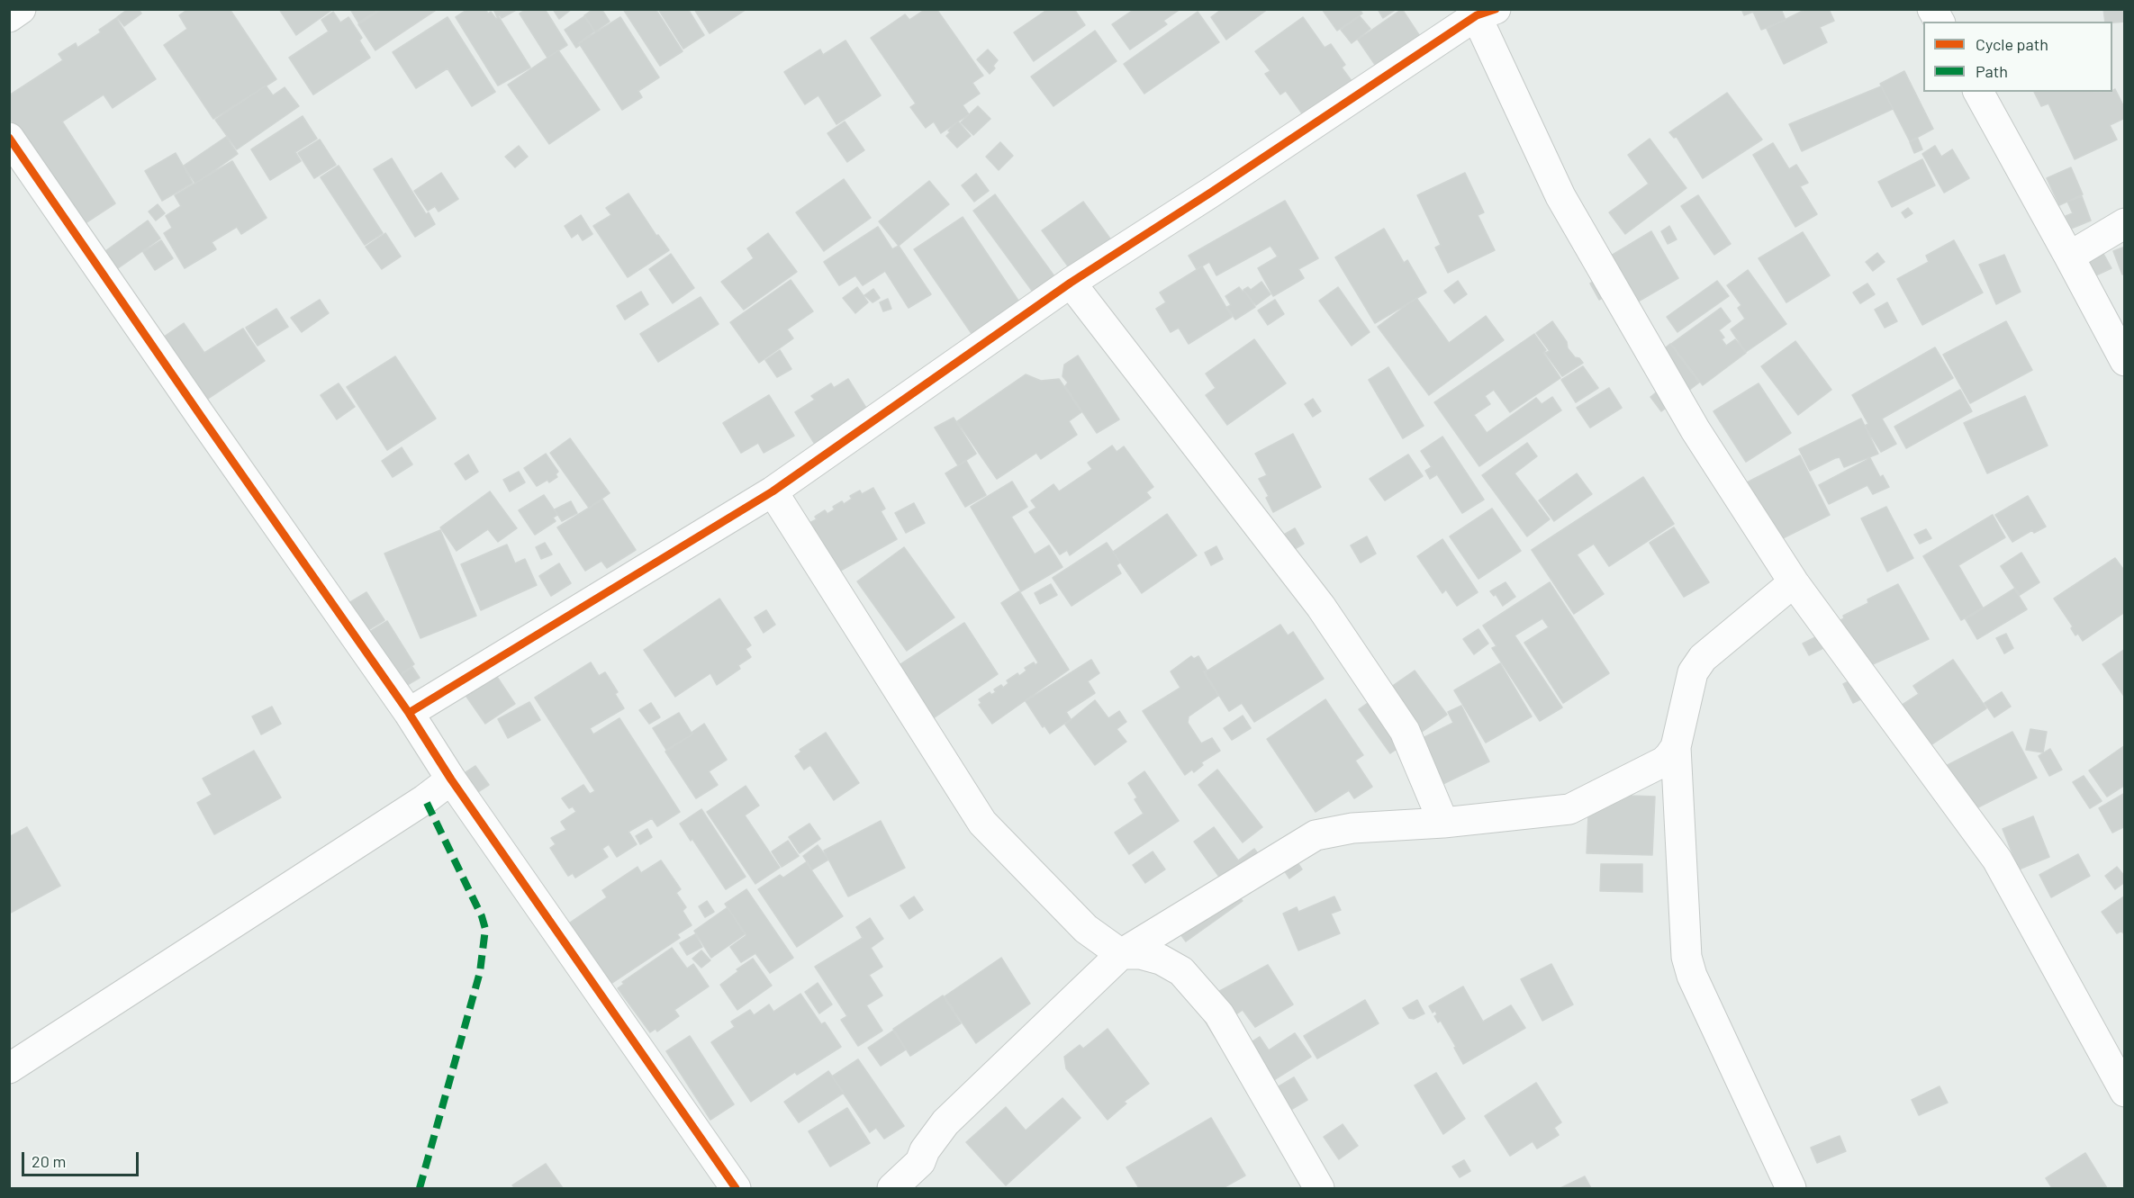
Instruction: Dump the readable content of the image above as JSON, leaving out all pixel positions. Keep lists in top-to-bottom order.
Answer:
{
  "legend": ["Cycle path", "Path"],
  "scale_bar": "20 m"
}
